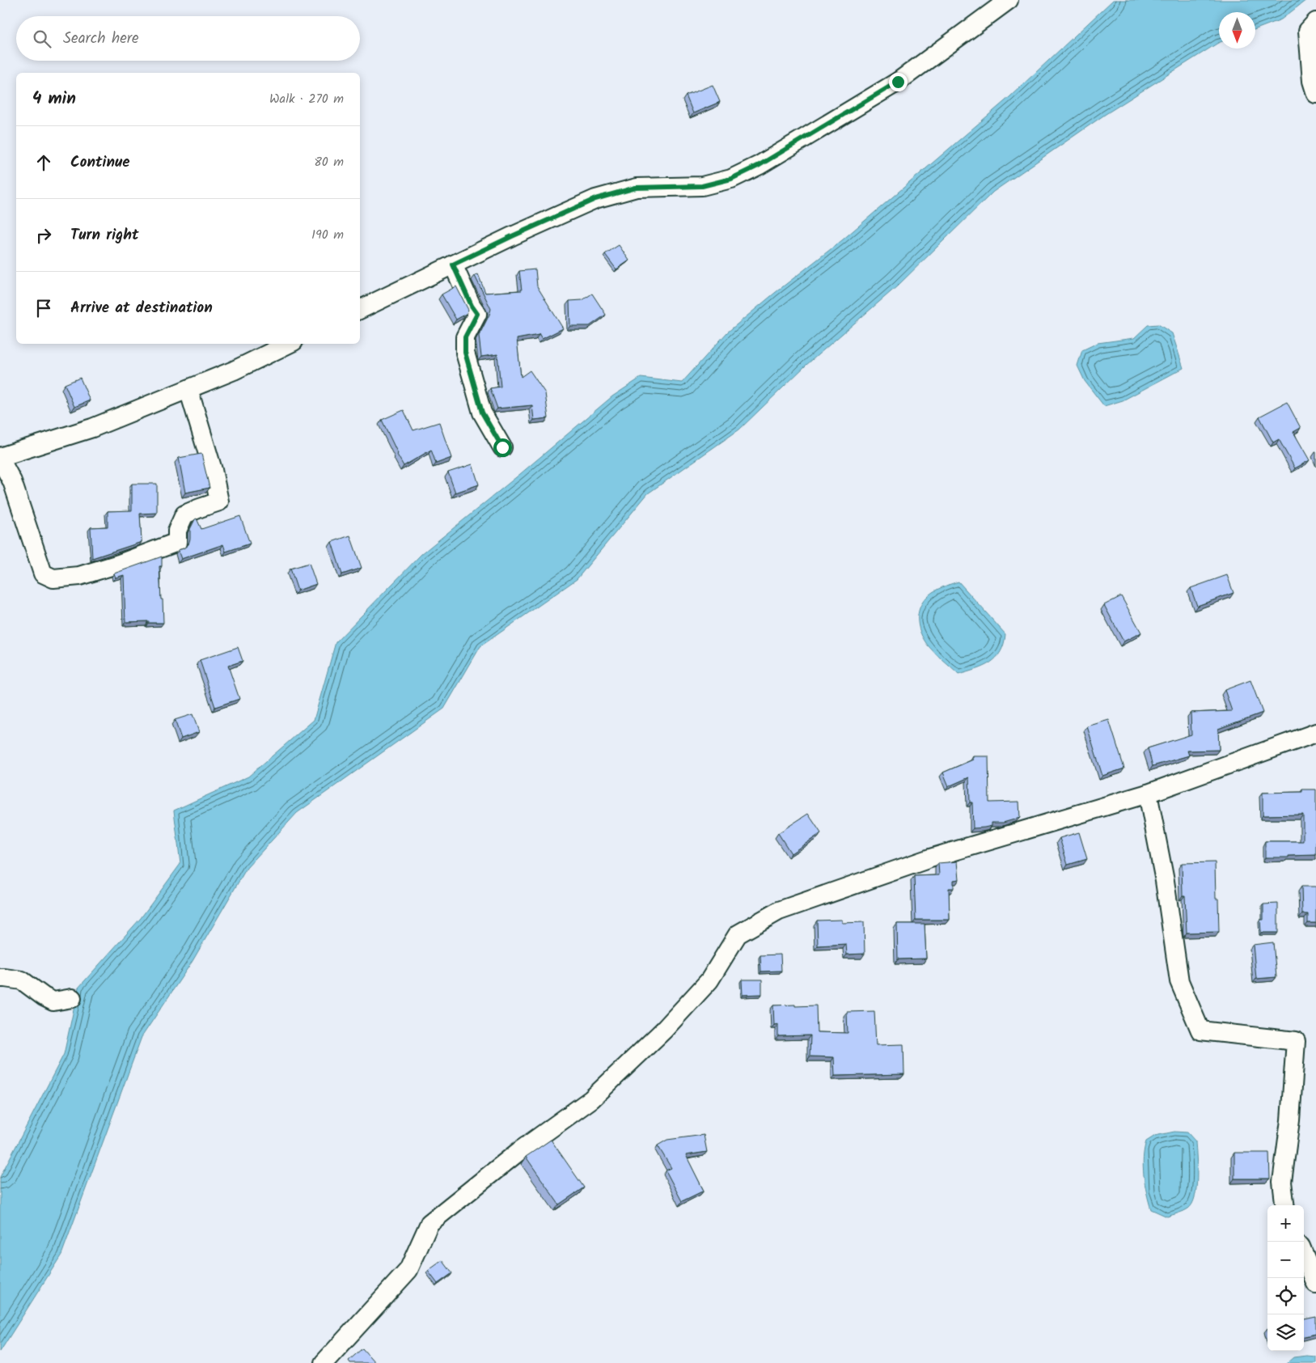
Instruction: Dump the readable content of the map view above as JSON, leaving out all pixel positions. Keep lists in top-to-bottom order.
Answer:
{
  "north": "bottom",
  "page": {
    "search": "Search here",
    "heading": ["4 min", "Walk · 270 m"],
    "list": [
      ["Continue", "80 m"],
      ["Turn right", "190 m"],
      "Arrive at destination"
    ],
    "map_buttons": ["+", "−"]
  }
}
